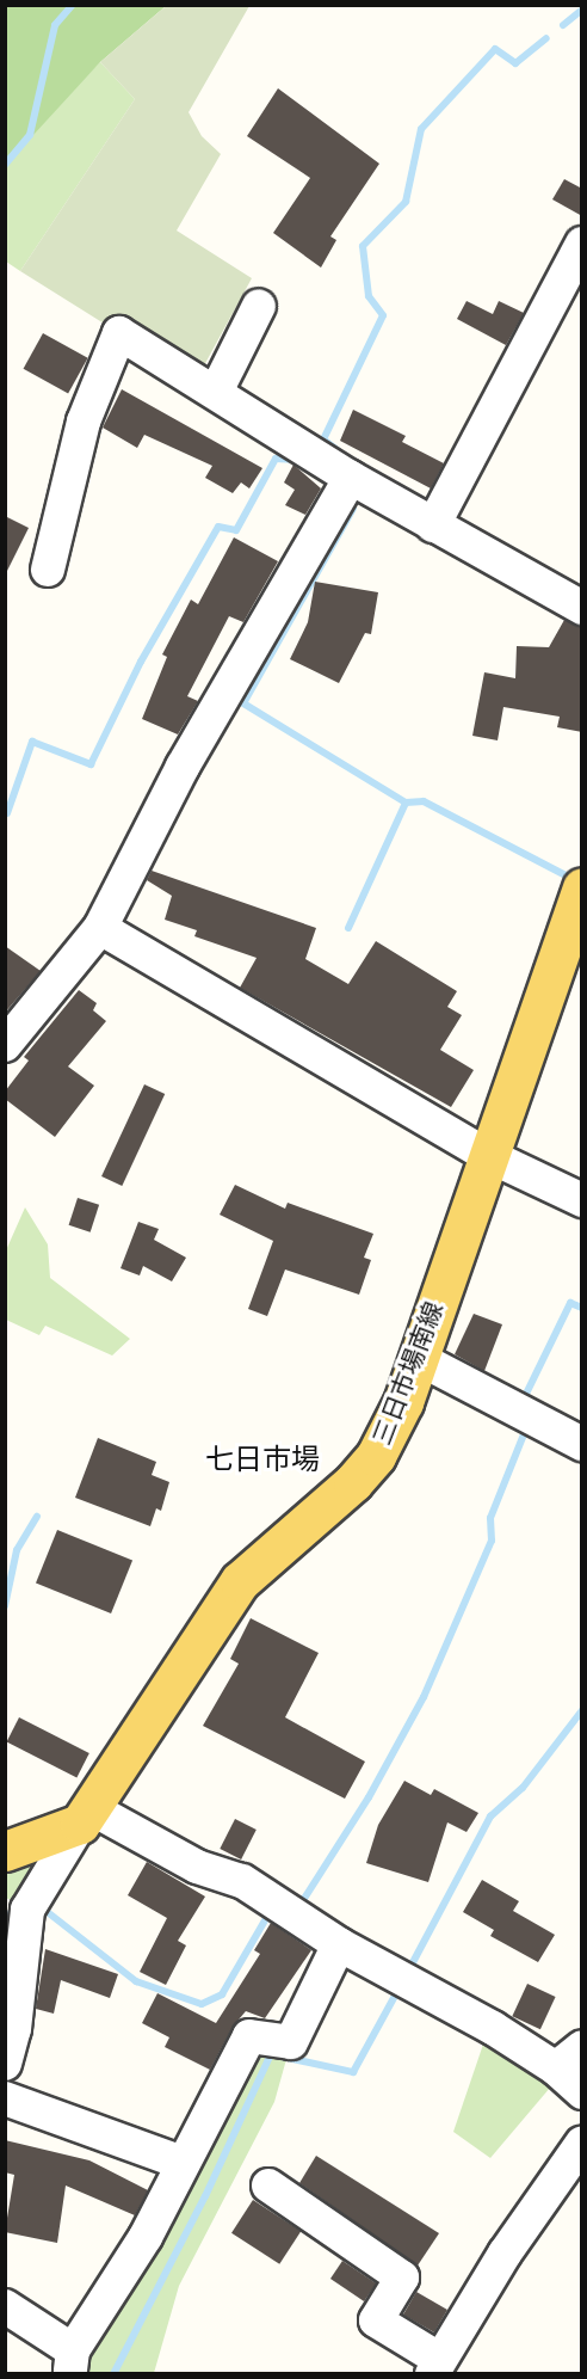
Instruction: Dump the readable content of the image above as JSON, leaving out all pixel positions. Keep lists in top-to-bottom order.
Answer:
{
  "streets": {
    "main road": ["三日市場南線"]
  },
  "districts": ["七日市場"]
}
